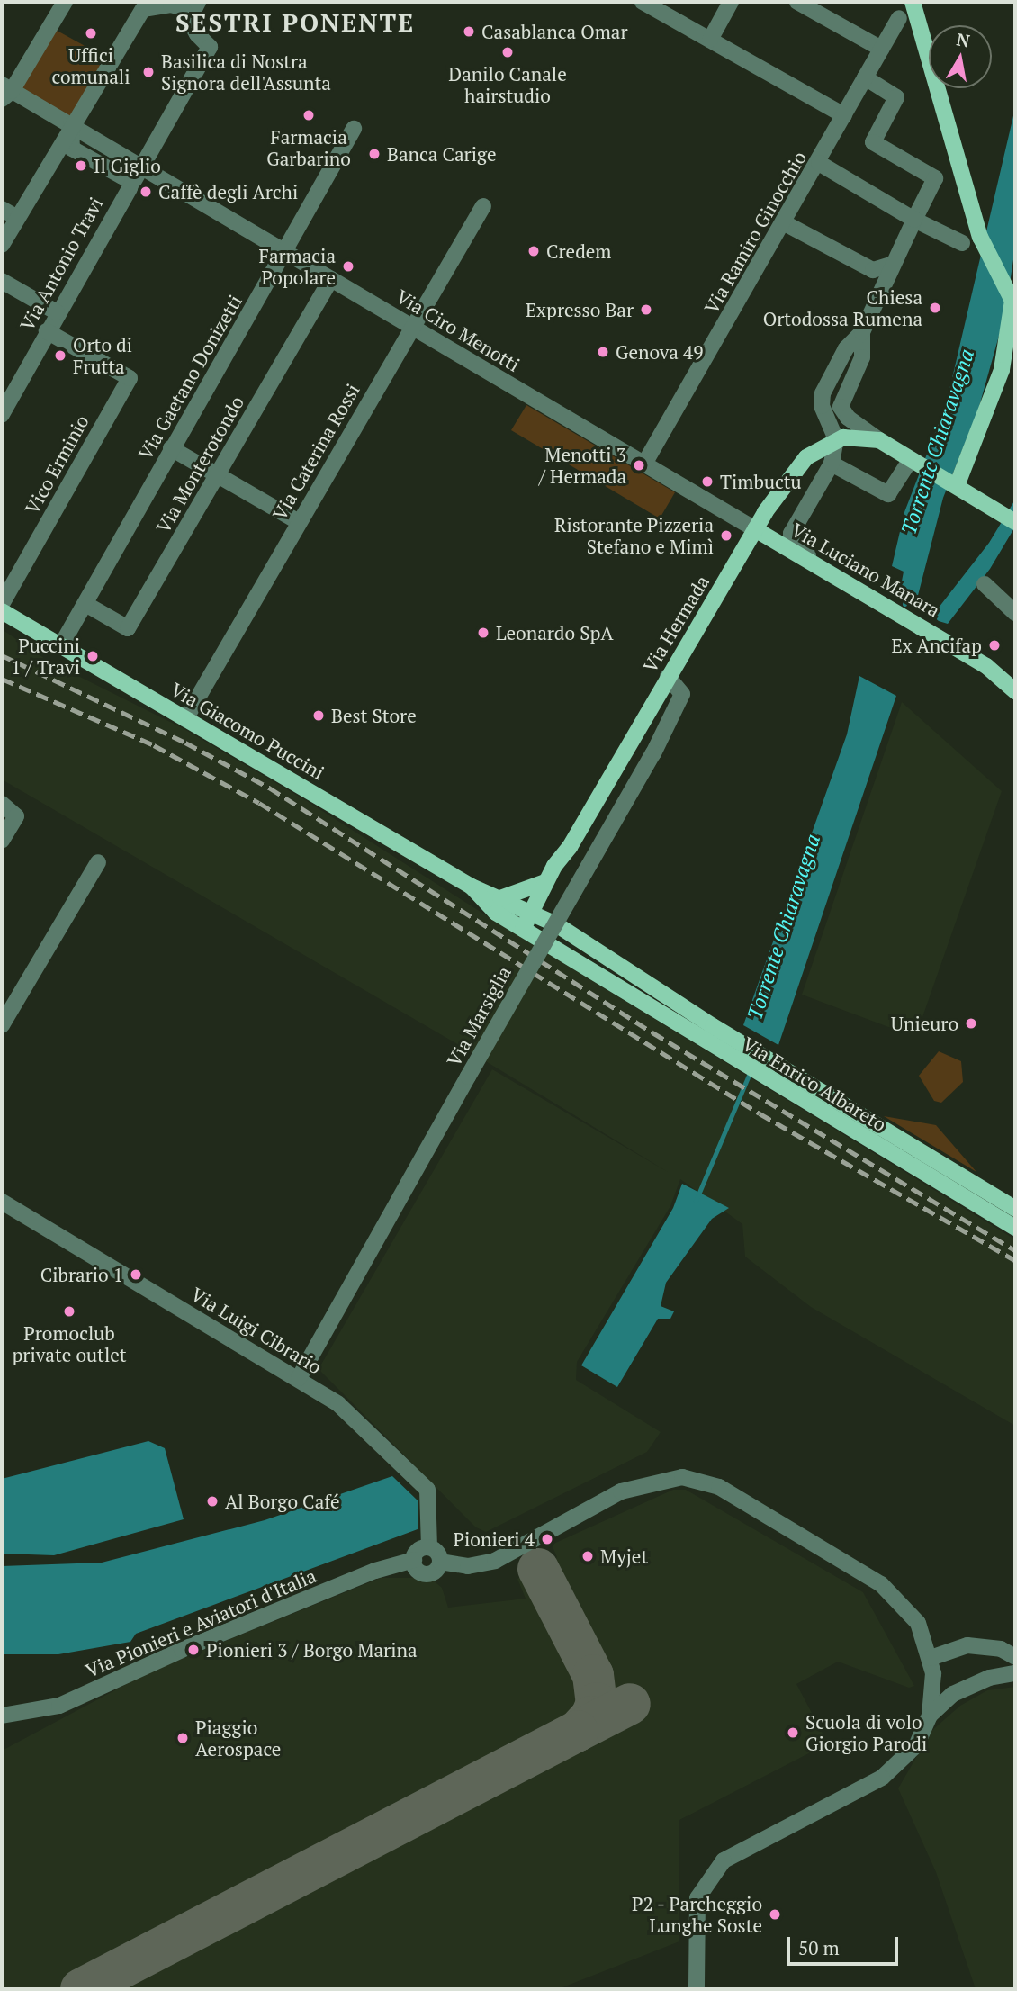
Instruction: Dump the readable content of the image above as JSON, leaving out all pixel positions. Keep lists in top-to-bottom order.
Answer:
{
  "streets": {
    "main road": [
      "Via Luciano Manara",
      "Via Hermada",
      "Via Giacomo Puccini",
      "Via Enrico Albareto"
    ],
    "street": [
      "Via Ramiro Ginocchio",
      "Via Antonio Travi",
      "Via Ciro Menotti",
      "Via Gaetano Donizetti",
      "Via Caterina Rossi",
      "Vico Erminio",
      "Via Monterotondo",
      "Via Marsiglia",
      "Via Luigi Cibrario",
      "Via Pionieri e Aviatori d'Italia"
    ]
  },
  "crossings": [
    ["Via Ramiro Ginocchio", "Via Ciro Menotti"],
    ["Via Antonio Travi", "Via Ciro Menotti"],
    ["Via Antonio Travi", "Vico Erminio"],
    ["Via Ciro Menotti", "Via Gaetano Donizetti"],
    ["Via Ciro Menotti", "Via Caterina Rossi"],
    ["Via Ciro Menotti", "Via Monterotondo"],
    ["Via Ciro Menotti", "Via Luciano Manara"],
    ["Via Ciro Menotti", "Via Hermada"],
    ["Via Gaetano Donizetti", "Via Monterotondo"],
    ["Via Gaetano Donizetti", "Via Giacomo Puccini"],
    ["Via Caterina Rossi", "Via Giacomo Puccini"],
    ["Via Luciano Manara", "Via Hermada"],
    ["Via Hermada", "Via Marsiglia"],
    ["Via Hermada", "Via Enrico Albareto"],
    ["Via Giacomo Puccini", "Via Enrico Albareto"],
    ["Via Marsiglia", "Via Luigi Cibrario"],
    ["Via Luigi Cibrario", "Via Pionieri e Aviatori d'Italia"]
  ],
  "districts": ["SESTRI PONENTE"],
  "water": ["Torrente Chiaravagna"],
  "places": [
    "Casablanca Omar",
    "Uffici comunali",
    "Danilo Canale hairstudio",
    "Basilica di Nostra Signora dell'Assunta",
    "Farmacia Garbarino",
    "Banca Carige",
    "Il Giglio",
    "Caffè degli Archi",
    "Credem",
    "Farmacia Popolare",
    "Chiesa Ortodossa Rumena",
    "Expresso Bar",
    "Genova 49",
    "Orto di Frutta",
    "Menotti 3 / Hermada",
    "Timbuctu",
    "Ristorante Pizzeria Stefano e Mimì",
    "Leonardo SpA",
    "Ex Ancifap",
    "Puccini 1 / Travi",
    "Best Store",
    "Unieuro",
    "Cibrario 1",
    "Promoclub private outlet",
    "Al Borgo Café",
    "Pionieri 4",
    "Myjet",
    "Pionieri 3 / Borgo Marina",
    "Scuola di volo Giorgio Parodi",
    "Piaggio Aerospace",
    "P2 - Parcheggio Lunghe Soste"
  ],
  "scale_bar": "50 m",
  "north": "top"
}
